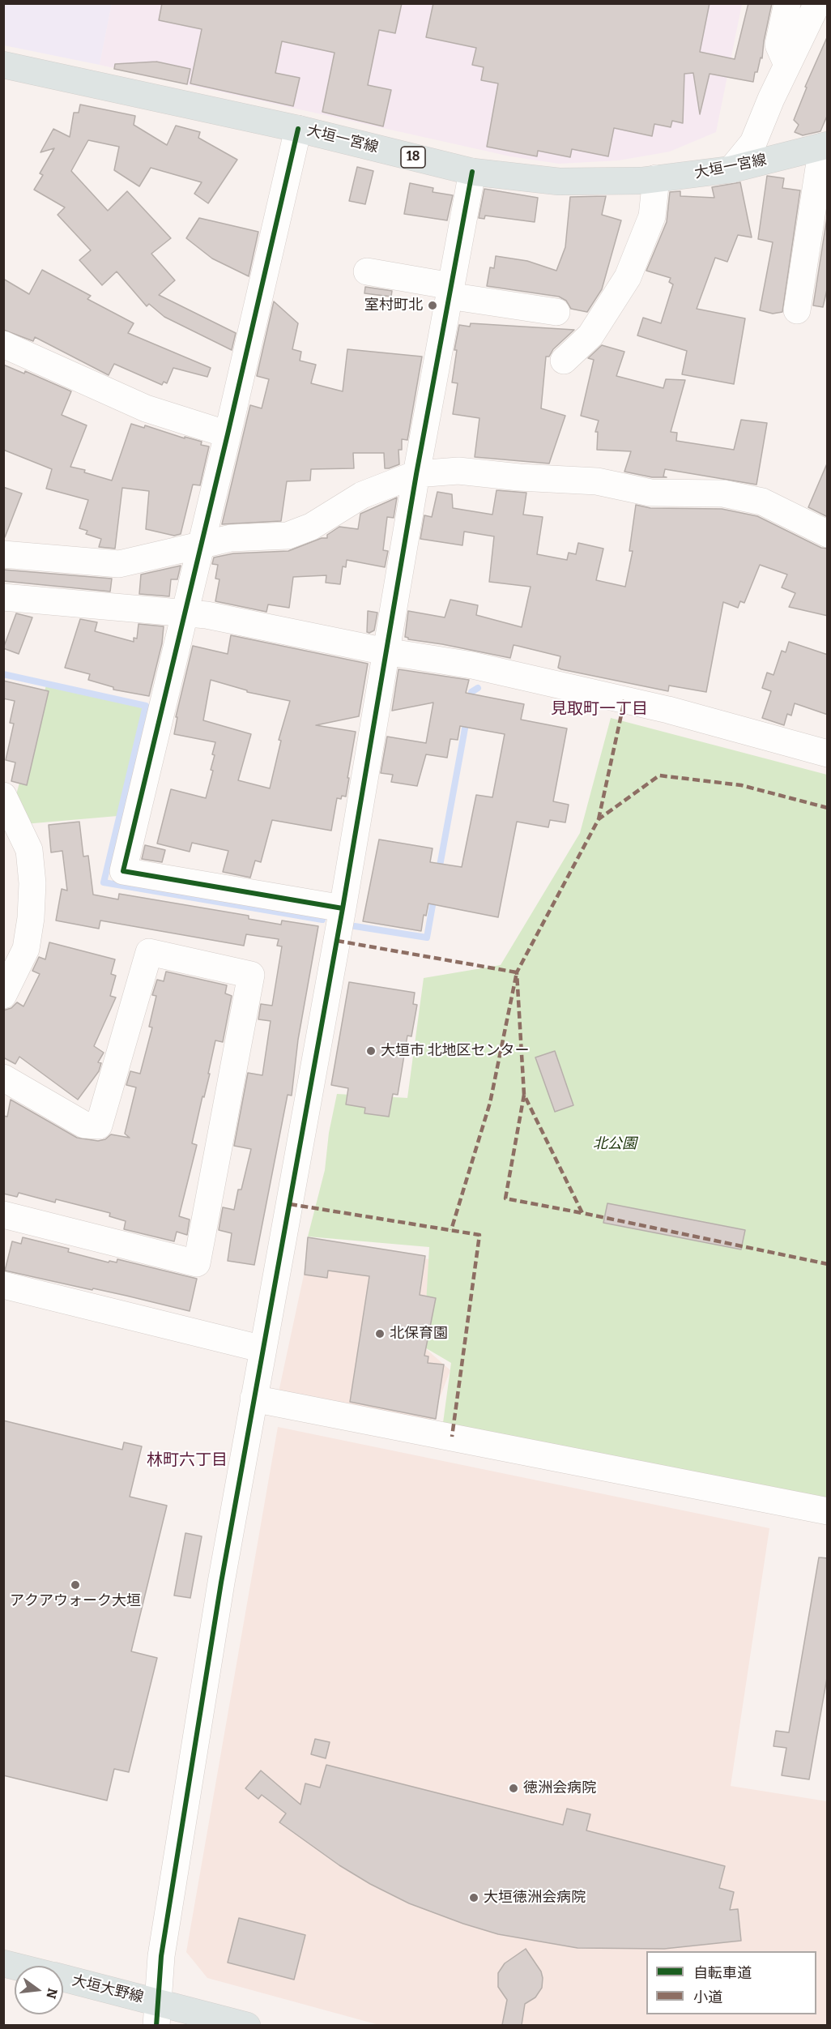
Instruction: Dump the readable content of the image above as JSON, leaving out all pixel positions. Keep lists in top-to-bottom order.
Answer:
{
  "streets": {
    "main road": ["大垣一宮線", "18", "大垣大野線"]
  },
  "districts": ["見取町一丁目", "林町六丁目"],
  "parks": ["北公園"],
  "places": [
    "室村町北",
    "大垣市 北地区センター",
    "北保育園",
    "アクアウォーク大垣",
    "徳洲会病院",
    "大垣徳洲会病院"
  ],
  "legend": ["自転車道", "小道"],
  "north": "right"
}
